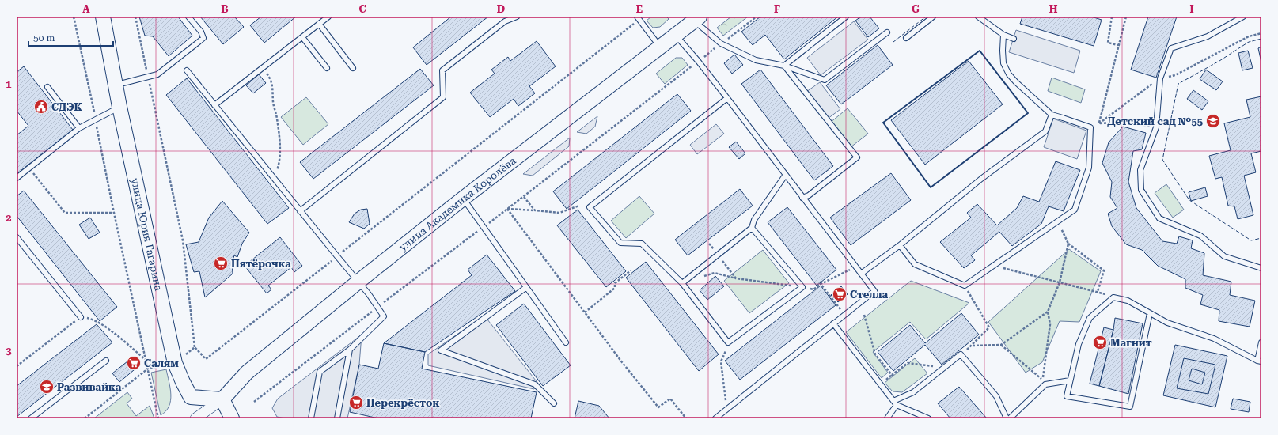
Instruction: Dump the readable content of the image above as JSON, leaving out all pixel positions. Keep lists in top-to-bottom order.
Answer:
{
  "streets": {
    "street": ["улица Академика Королёва", "улица Юрия Гагарина"]
  },
  "crossings": [
    ["улица Академика Королёва", "улица Юрия Гагарина"]
  ],
  "places": {
    "public building": ["СДЭК"],
    "school or university": ["Детский сад №55", "Развивайка"],
    "supermarket": [
      "Пятёрочка",
      "Стелла",
      "Магнит",
      "Салям",
      "Перекрёсток"
    ]
  },
  "scale_bar": "50 m",
  "grid": {
    "columns": [
      "A",
      "B",
      "C",
      "D",
      "E",
      "F",
      "G",
      "H",
      "I"
    ],
    "rows": ["1", "2", "3"]
  }
}
